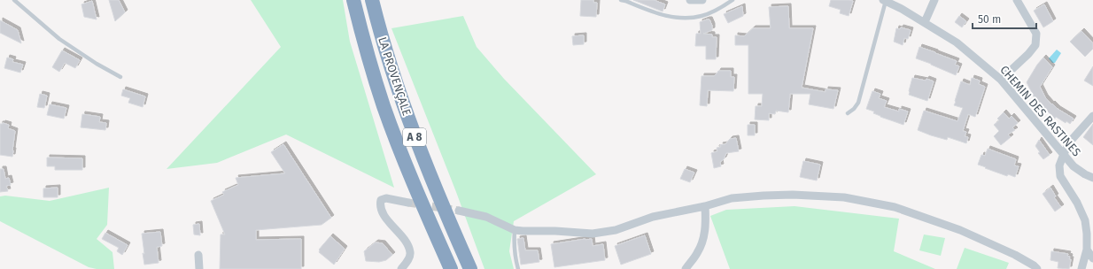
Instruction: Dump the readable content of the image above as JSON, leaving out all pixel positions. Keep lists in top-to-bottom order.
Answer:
{
  "streets": {
    "highway": ["LA PROVENÇALE", "A 8"],
    "street": ["CHEMIN DES RASTINES"]
  },
  "scale_bar": "50 m"
}
